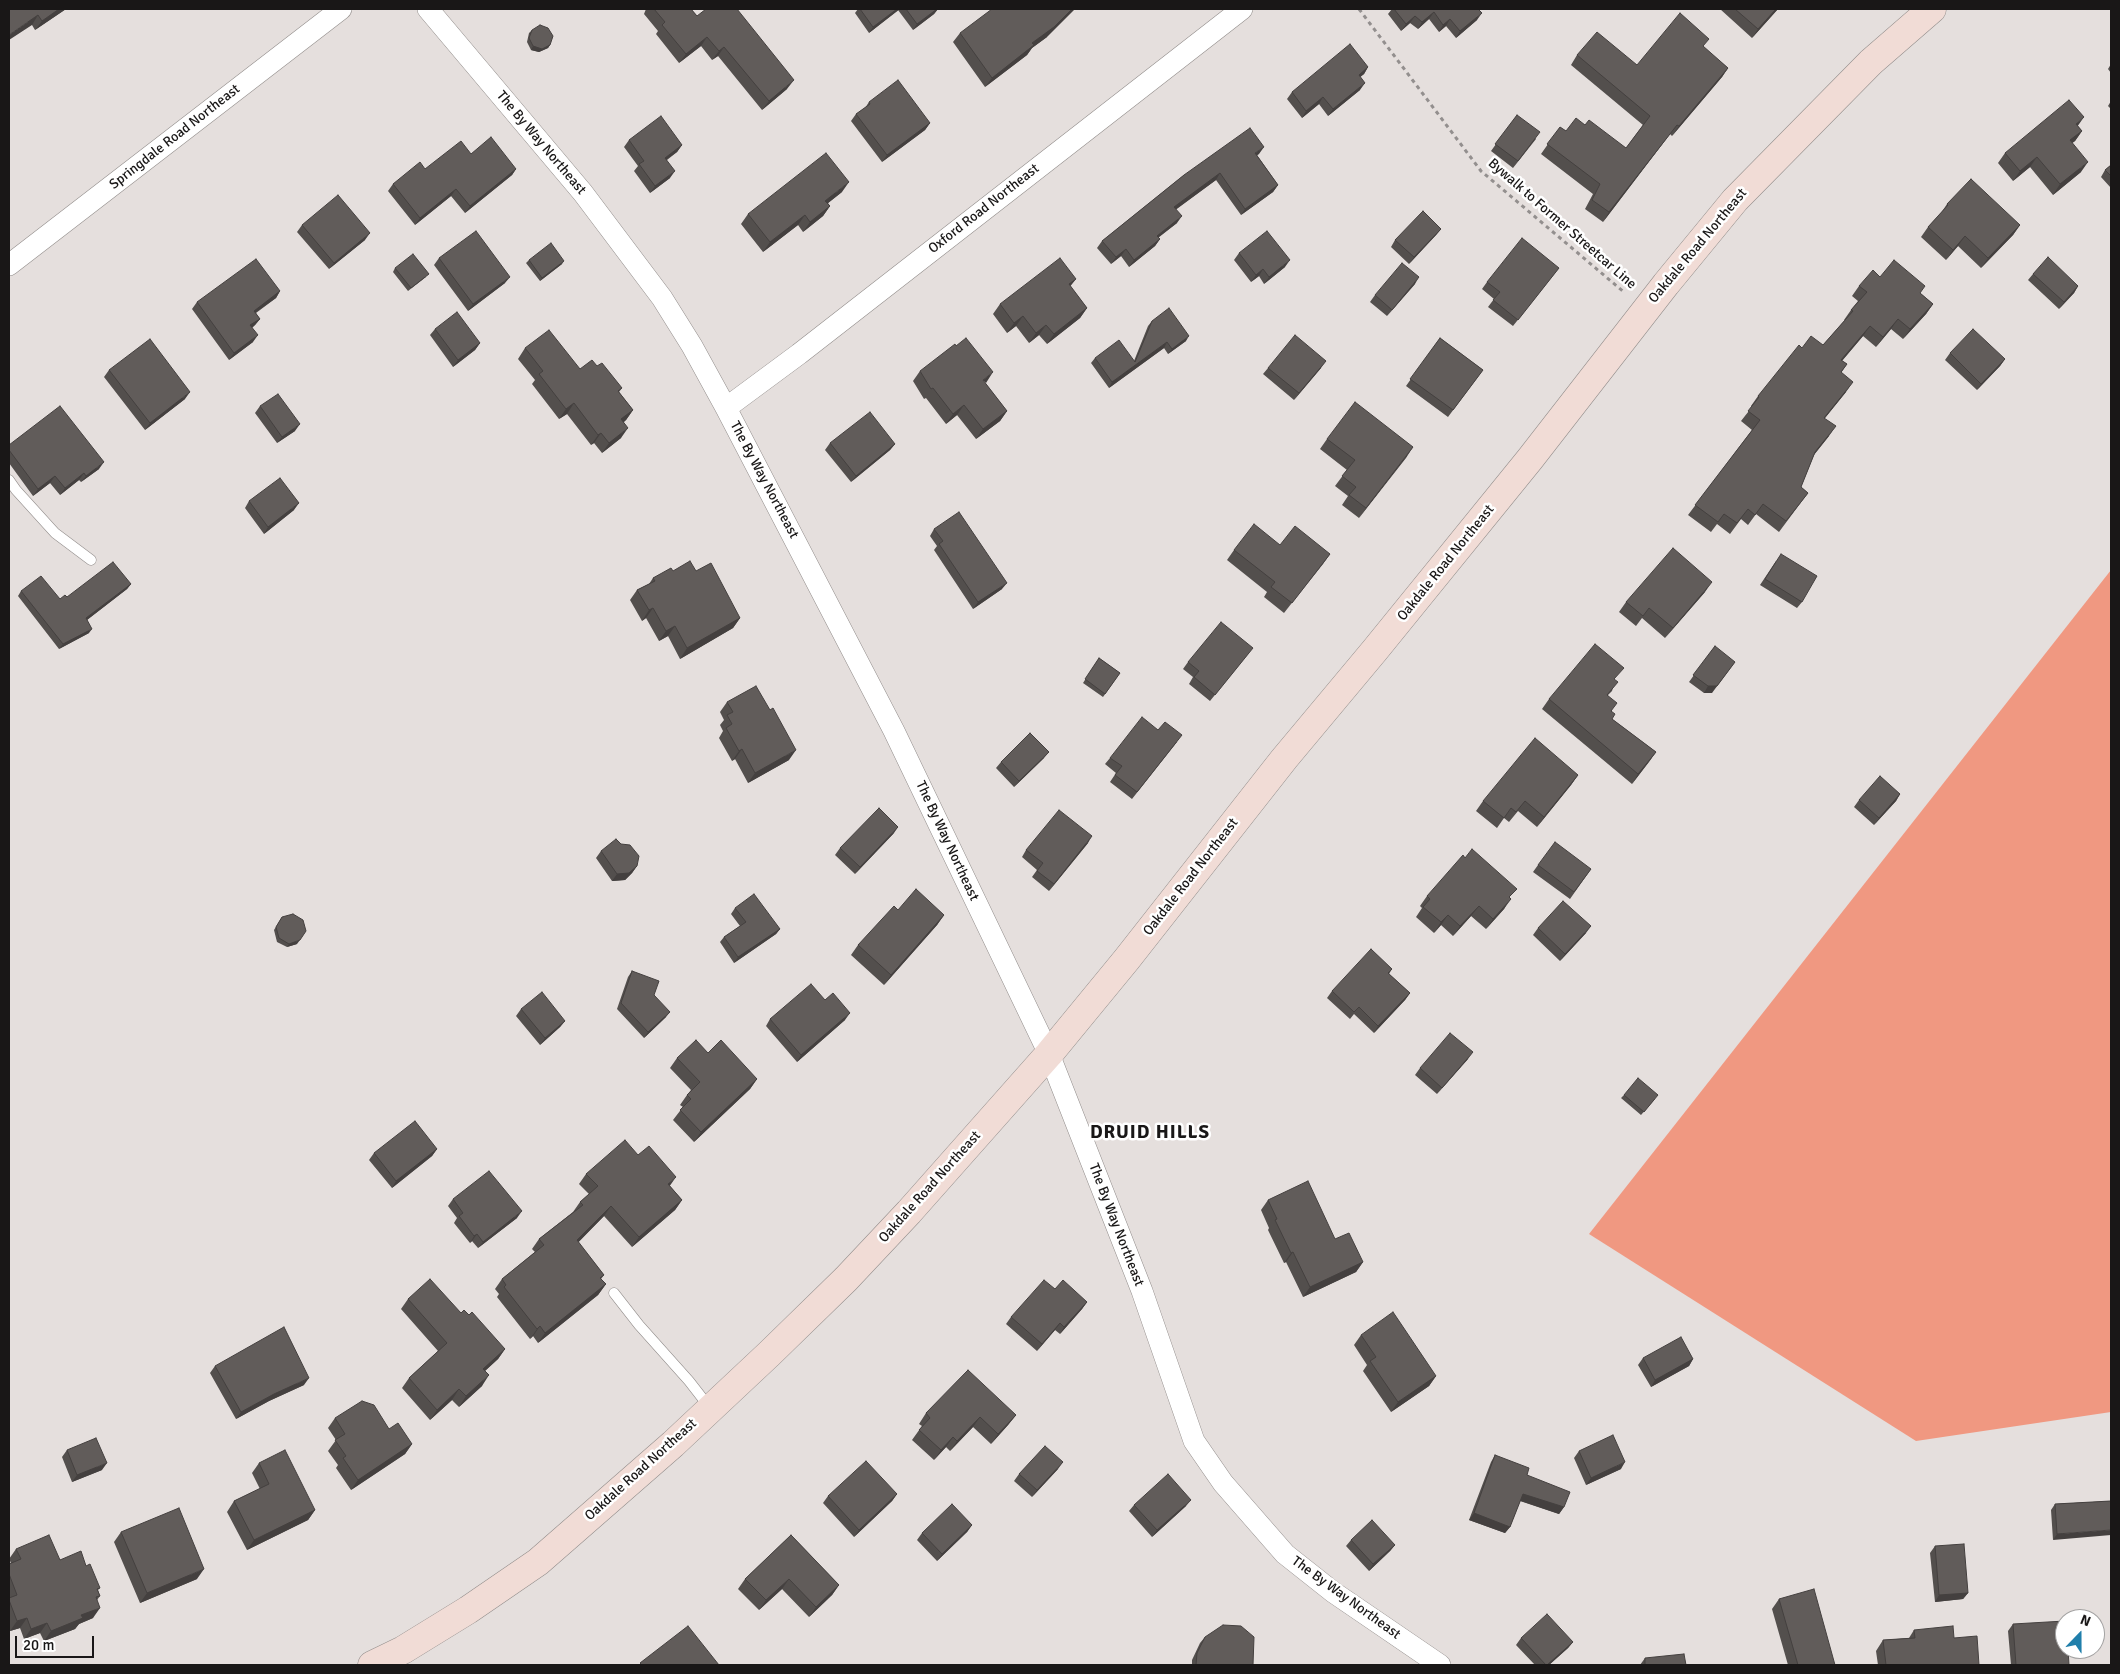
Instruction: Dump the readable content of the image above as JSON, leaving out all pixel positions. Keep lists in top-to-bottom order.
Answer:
{
  "streets": {
    "street": [
      "Springdale Road Northeast",
      "The By Way Northeast",
      "Oxford Road Northeast",
      "Oakdale Road Northeast"
    ],
    "path": ["Bywalk to Former Streetcar Line"]
  },
  "crossings": [
    ["The By Way Northeast", "Oxford Road Northeast"],
    ["The By Way Northeast", "Oakdale Road Northeast"],
    ["Bywalk to Former Streetcar Line", "Oakdale Road Northeast"]
  ],
  "districts": ["DRUID HILLS"],
  "scale_bar": "20 m",
  "north": "top"
}
